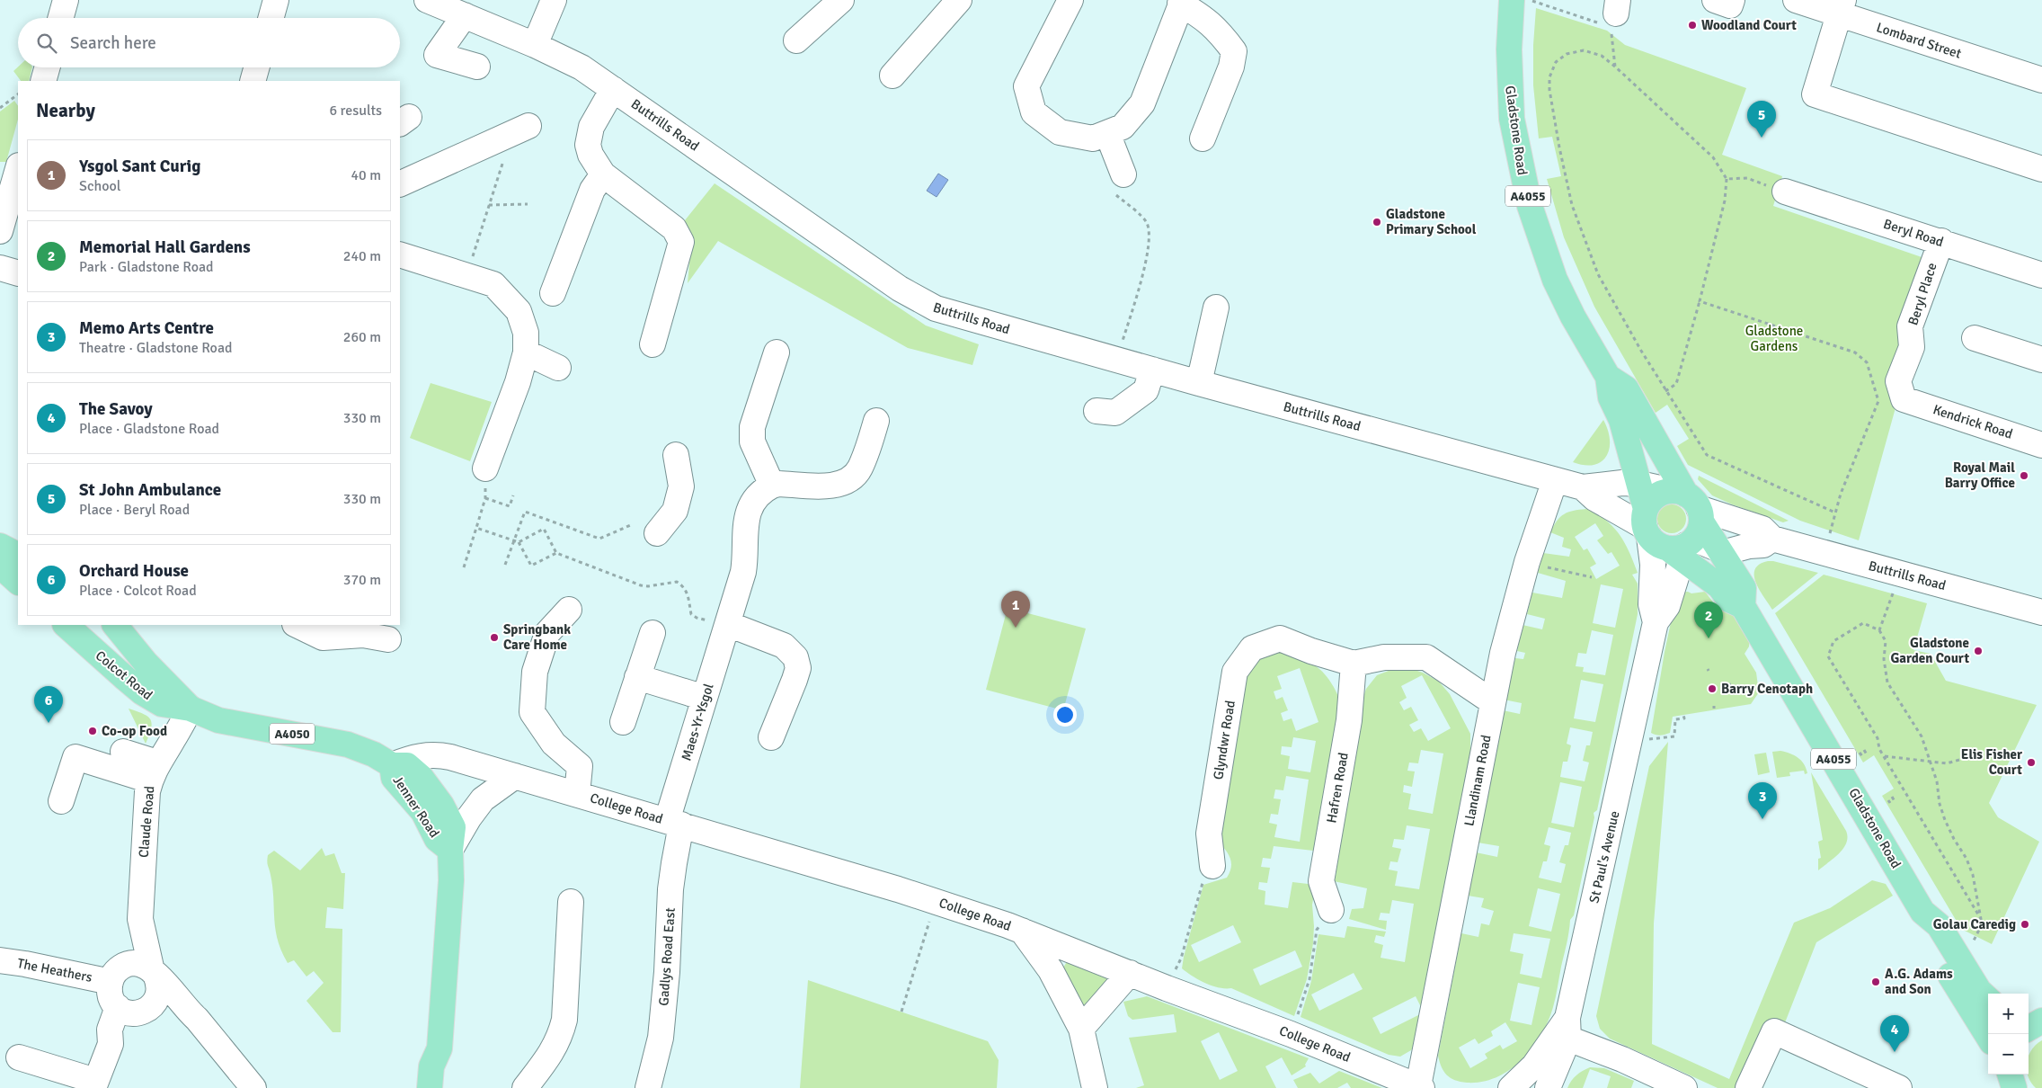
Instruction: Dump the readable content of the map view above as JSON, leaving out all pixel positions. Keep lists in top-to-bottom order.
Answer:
{
  "streets": {
    "main road": [
      "Gladstone Road",
      "A4055",
      "Colcot Road",
      "A4050",
      "Jenner Road"
    ],
    "street": [
      "Lombard Street",
      "Buttrills Road",
      "Beryl Road",
      "Beryl Place",
      "Kendrick Road",
      "Maes-Yr-Ysgol",
      "Glyndwr Road",
      "Llandinam Road",
      "Hafren Road",
      "College Road",
      "Claude Road",
      "St Paul's Avenue",
      "Gadlys Road East",
      "The Heathers"
    ]
  },
  "crossings": [
    ["Buttrills Road", "Gladstone Road"],
    ["Buttrills Road", "Llandinam Road"],
    ["Buttrills Road", "St Paul's Avenue"],
    ["Gladstone Road", "St Paul's Avenue"],
    ["Beryl Road", "Beryl Place"],
    ["Beryl Place", "Kendrick Road"],
    ["Colcot Road", "Jenner Road"],
    ["Colcot Road", "College Road"],
    ["Colcot Road", "Claude Road"],
    ["Maes-Yr-Ysgol", "College Road"],
    ["Maes-Yr-Ysgol", "Gadlys Road East"],
    ["Glyndwr Road", "Hafren Road"],
    ["Llandinam Road", "College Road"],
    ["Jenner Road", "College Road"],
    ["College Road", "Gadlys Road East"],
    ["Claude Road", "The Heathers"]
  ],
  "parks": ["Gladstone Gardens"],
  "places": [
    "Woodland Court",
    "Gladstone Primary School",
    "Royal Mail Barry Office",
    "Springbank Care Home",
    "Gladstone Garden Court",
    "Barry Cenotaph",
    "Co-op Food",
    "Elis Fisher Court",
    "Golau Caredig",
    "A.G. Adams and Son"
  ],
  "page": {
    "search": "Search here",
    "heading": ["Nearby", "6 results"],
    "pins": [
      "5",
      "1",
      "2",
      "6",
      "3",
      "4"
    ],
    "list": [
      {
        "mark": "1",
        "name": "Ysgol Sant Curig",
        "note": "School",
        "value": "40 m"
      },
      {
        "mark": "2",
        "name": "Memorial Hall Gardens",
        "note": "Park · Gladstone Road",
        "value": "240 m"
      },
      {
        "mark": "3",
        "name": "Memo Arts Centre",
        "note": "Theatre · Gladstone Road",
        "value": "260 m"
      },
      {
        "mark": "4",
        "name": "The Savoy",
        "note": "Place · Gladstone Road",
        "value": "330 m"
      },
      {
        "mark": "5",
        "name": "St John Ambulance",
        "note": "Place · Beryl Road",
        "value": "330 m"
      },
      {
        "mark": "6",
        "name": "Orchard House",
        "note": "Place · Colcot Road",
        "value": "370 m"
      }
    ],
    "map_buttons": ["+", "−"]
  }
}
